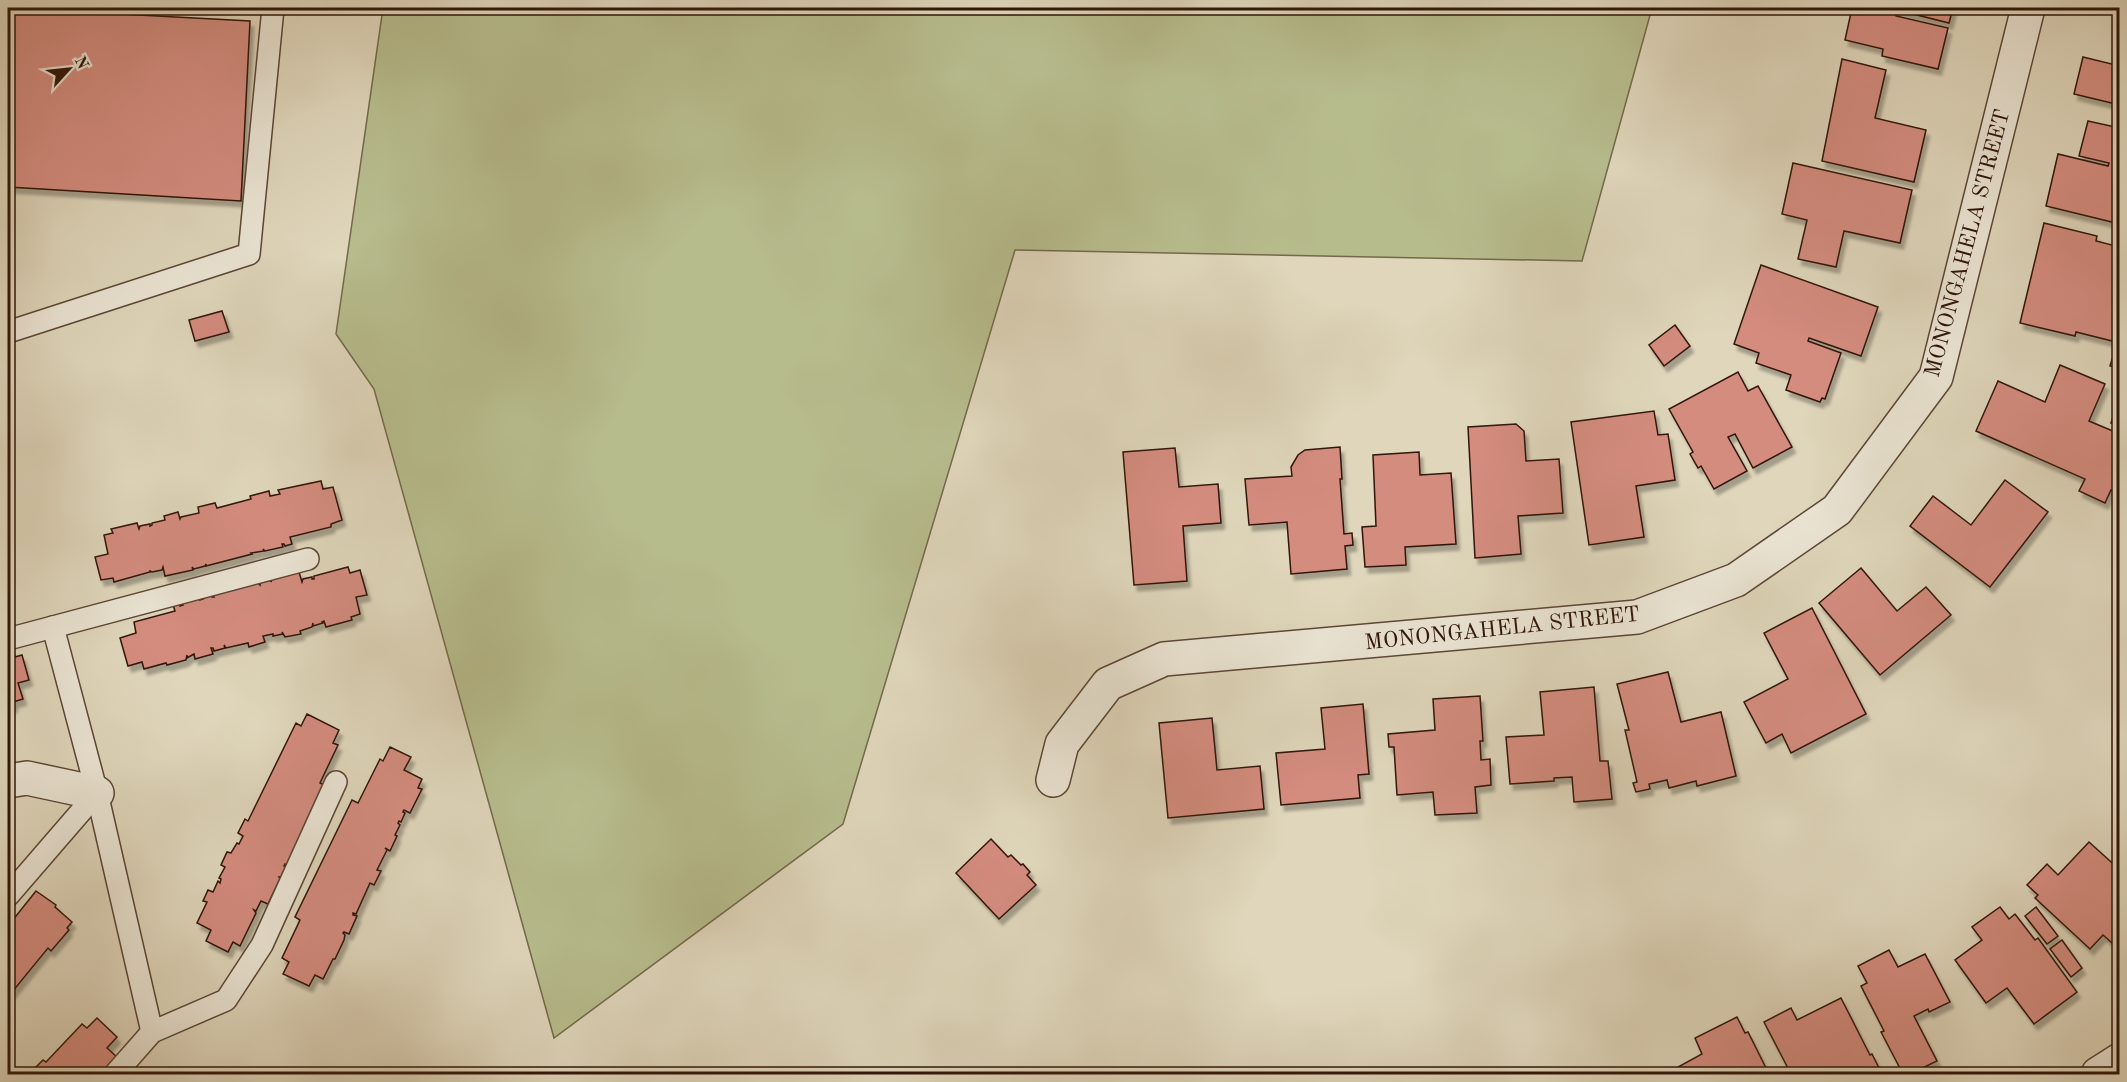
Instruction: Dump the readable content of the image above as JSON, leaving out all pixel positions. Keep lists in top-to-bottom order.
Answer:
{
  "streets": {
    "street": ["MONONGAHELA STREET"]
  },
  "north": "top right"
}
